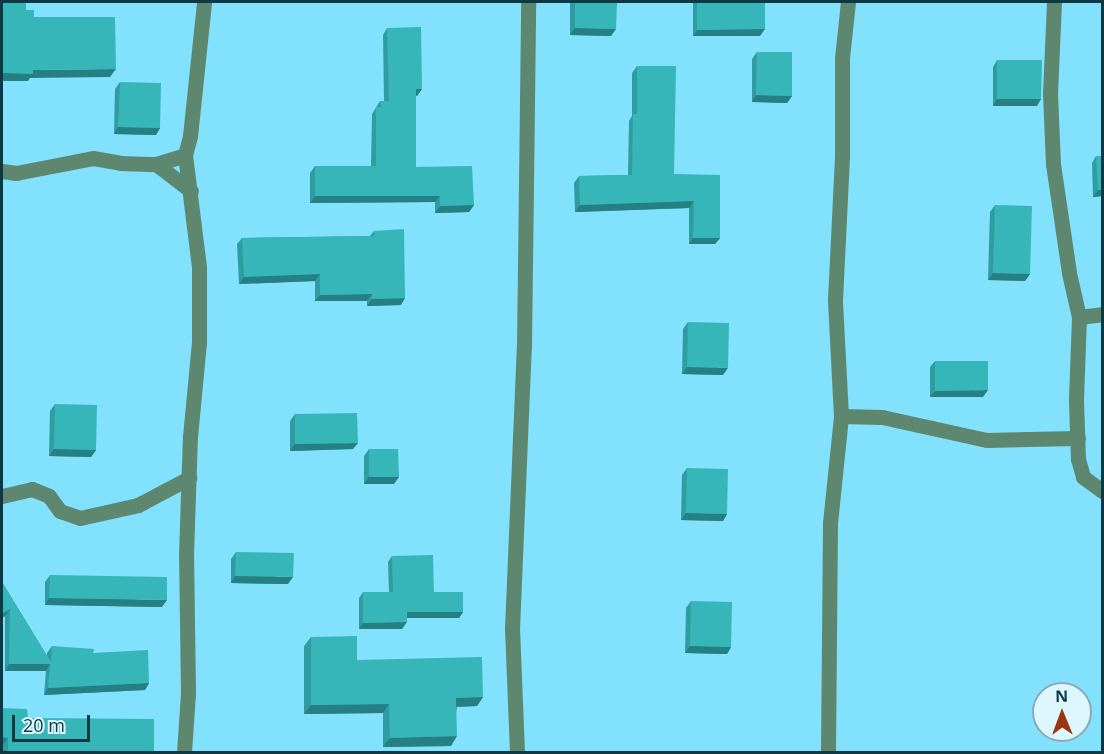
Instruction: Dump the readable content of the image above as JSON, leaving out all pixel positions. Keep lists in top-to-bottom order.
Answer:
{
  "scale_bar": "20 m",
  "north": "top"
}
